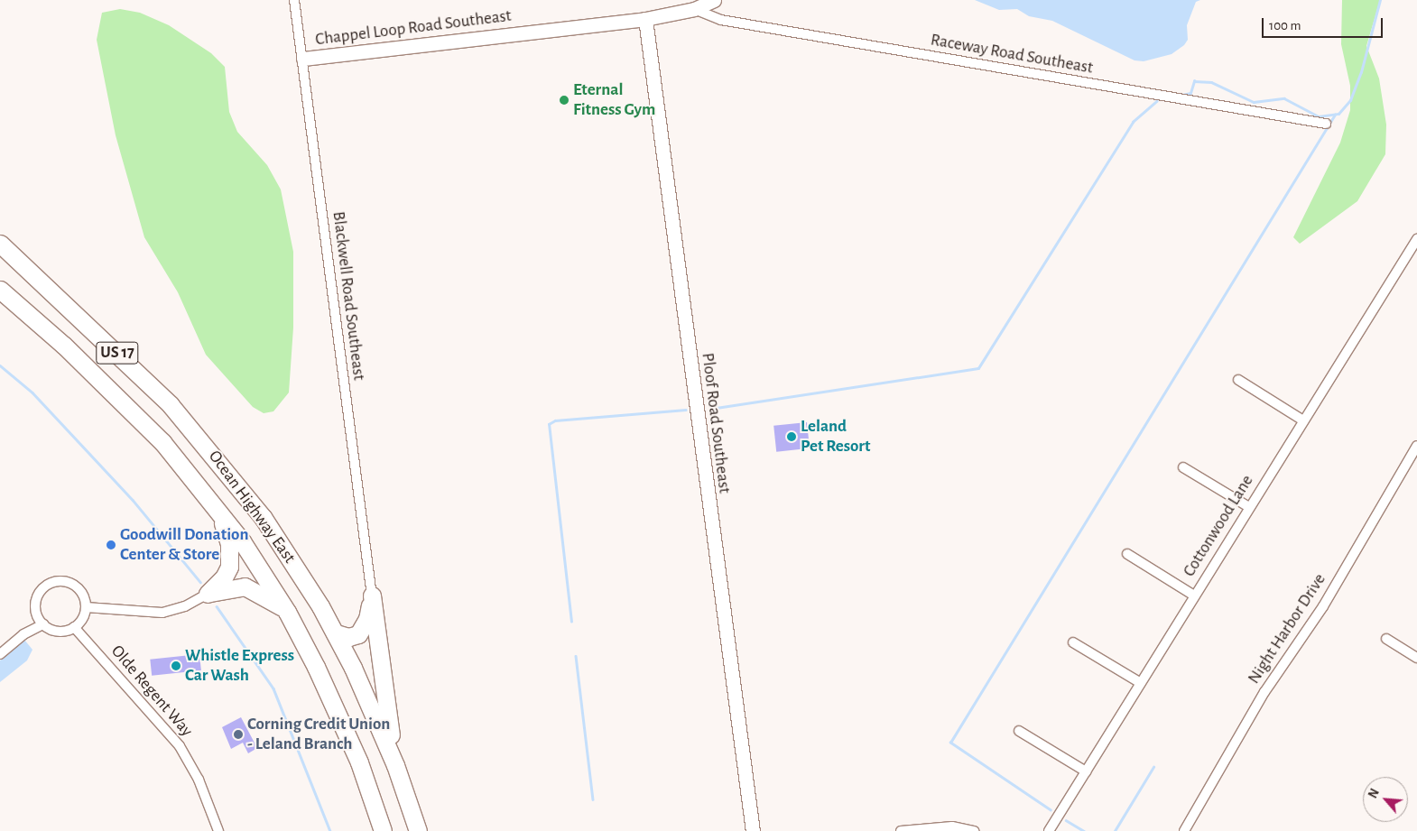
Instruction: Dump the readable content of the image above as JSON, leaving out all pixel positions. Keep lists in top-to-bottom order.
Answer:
{
  "streets": {
    "highway": ["US 17", "Ocean Highway East"],
    "street": [
      "Chappel Loop Road Southeast",
      "Raceway Road Southeast",
      "Blackwell Road Southeast",
      "Ploof Road Southeast",
      "Cottonwood Lane",
      "Night Harbor Drive",
      "Olde Regent Way"
    ]
  },
  "crossings": [
    ["Chappel Loop Road Southeast", "Raceway Road Southeast"],
    ["Chappel Loop Road Southeast", "Blackwell Road Southeast"],
    ["Chappel Loop Road Southeast", "Ploof Road Southeast"]
  ],
  "places": [
    "Eternal Fitness Gym",
    "Leland Pet Resort",
    "Goodwill Donation Center & Store",
    "Whistle Express Car Wash",
    "Corning Credit Union - Leland Branch"
  ],
  "scale_bar": "100 m",
  "north": "top left"
}
